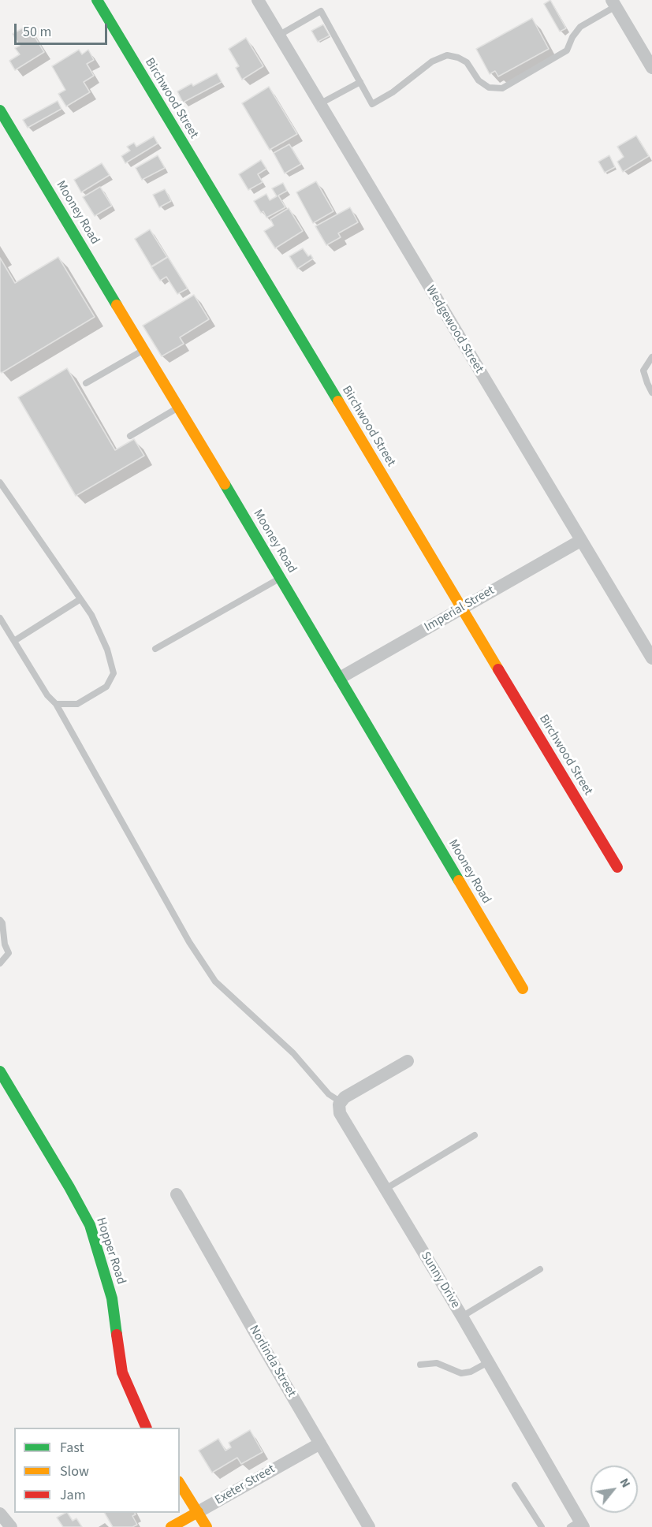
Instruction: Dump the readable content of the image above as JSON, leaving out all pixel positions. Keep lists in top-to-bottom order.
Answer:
{
  "streets": {
    "street": [
      "Birchwood Street",
      "Mooney Road",
      "Wedgewood Street",
      "Imperial Street",
      "Hopper Road",
      "Sunny Drive",
      "Norlinda Street",
      "Exeter Street"
    ]
  },
  "crossings": [
    ["Birchwood Street", "Imperial Street"],
    ["Mooney Road", "Imperial Street"],
    ["Wedgewood Street", "Imperial Street"],
    ["Norlinda Street", "Exeter Street"]
  ],
  "legend": ["Fast", "Slow", "Jam"],
  "scale_bar": "50 m",
  "north": "top right"
}
